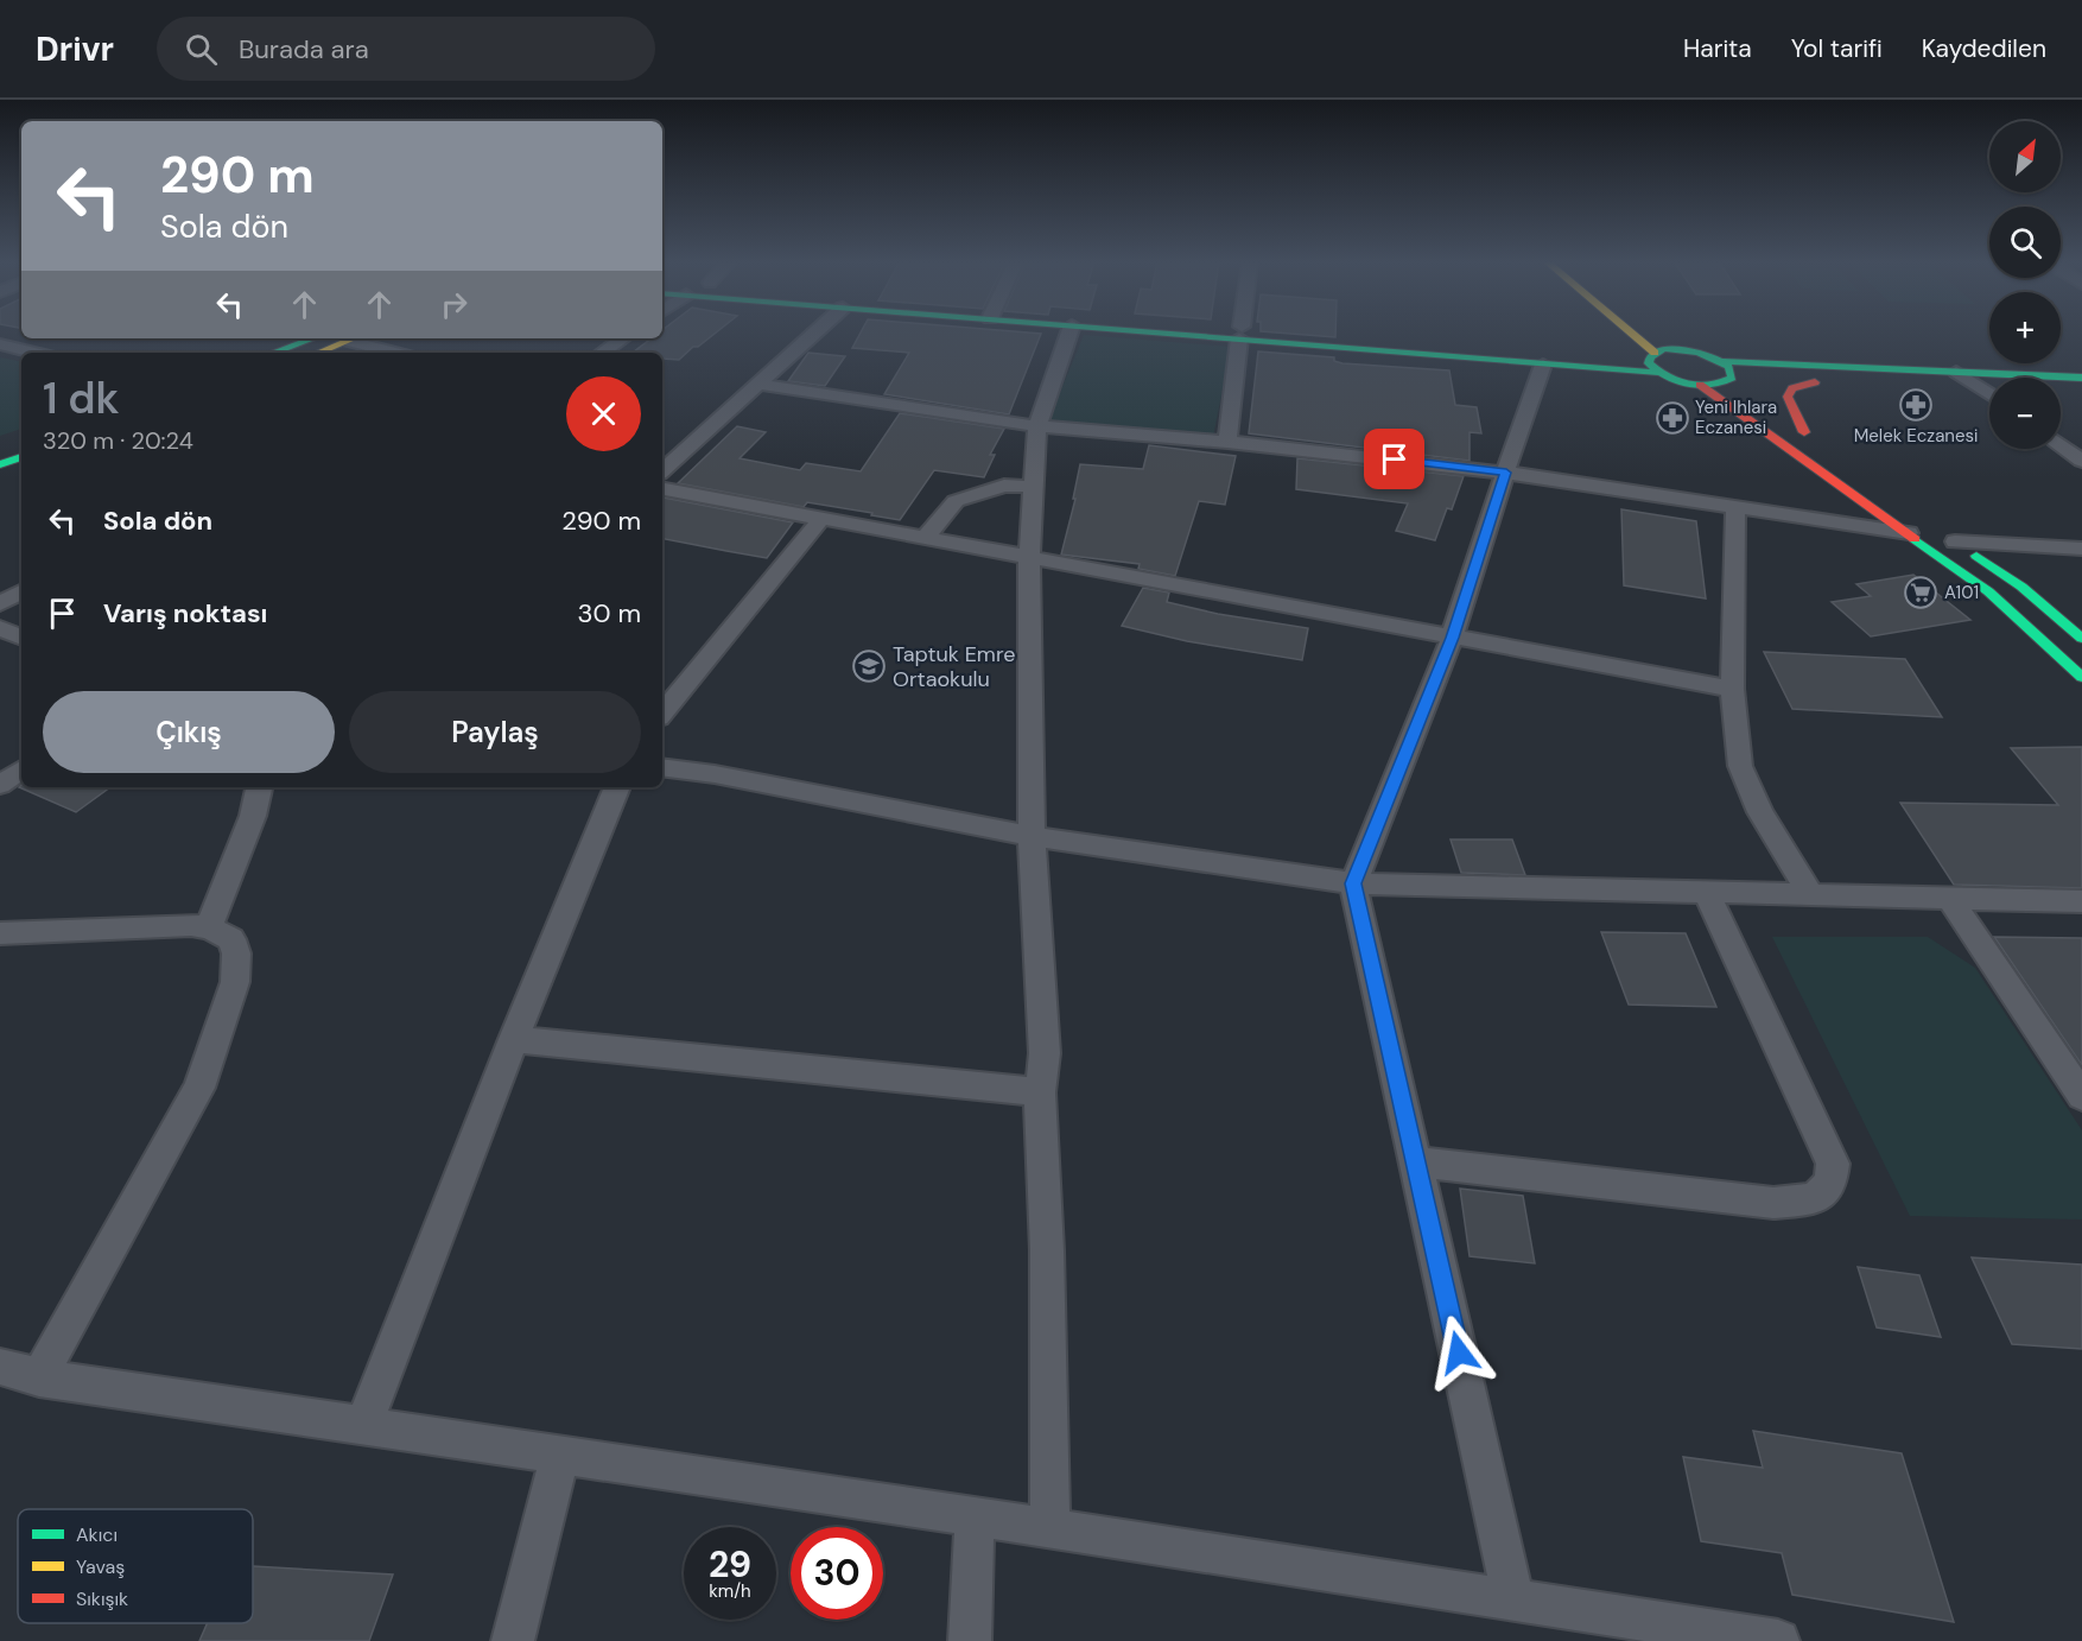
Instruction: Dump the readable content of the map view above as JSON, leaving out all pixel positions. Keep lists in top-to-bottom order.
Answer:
{
  "places": {
    "pharmacy": ["Melek Eczanesi", "Yeni Ihlara Eczanesi"],
    "supermarket": ["A101"],
    "school or university": ["Taptuk Emre Ortaokulu"]
  },
  "legend": ["Akıcı", "Yavaş", "Sıkışık"],
  "north": "top right",
  "page": {
    "header": "Drivr",
    "search": "Burada ara",
    "nav": ["Harita", "Yol tarifi", "Kaydedilen"],
    "map_buttons": ["+", "−"],
    "turn": ["290 m", "Sola dön"],
    "heading": ["1 dk", "320 m · 20:24"],
    "list": [
      {
        "name": "Sola dön",
        "value": "290 m"
      },
      {
        "name": "Varış noktası",
        "value": "30 m"
      }
    ],
    "buttons": ["Çıkış", "Paylaş"],
    "speed": "29 km/h",
    "limit": "30"
  }
}
